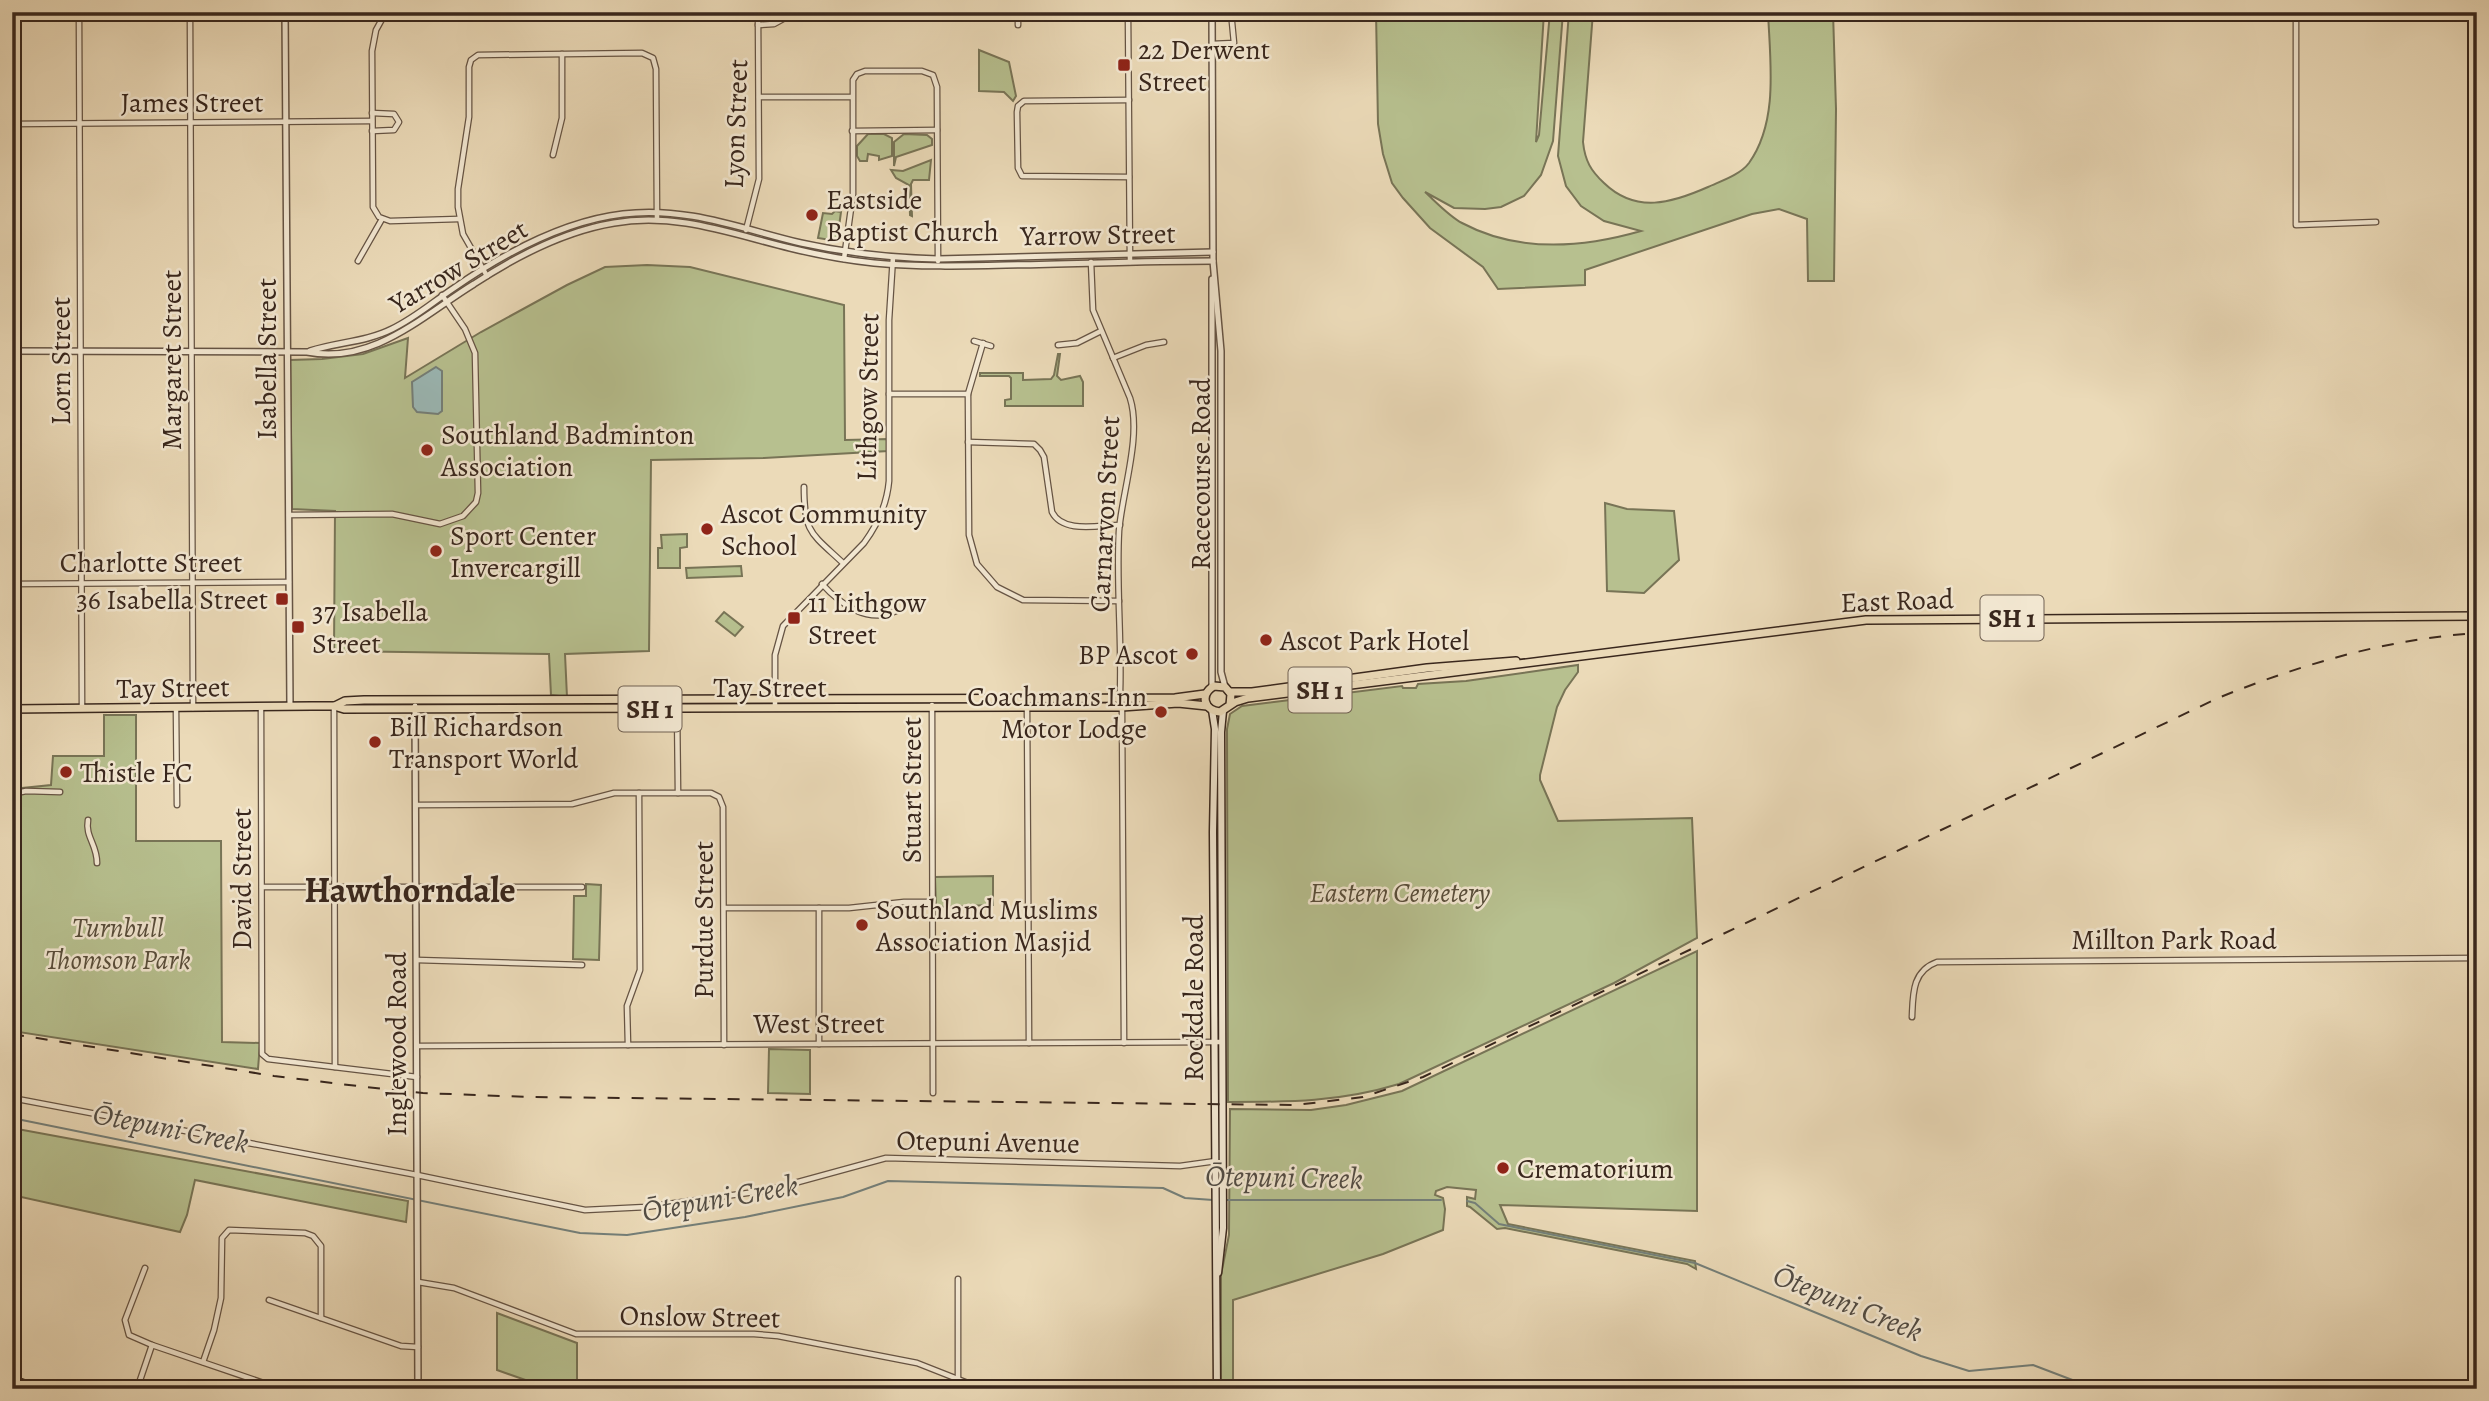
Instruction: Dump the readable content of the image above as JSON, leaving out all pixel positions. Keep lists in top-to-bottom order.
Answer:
{
  "streets": {
    "highway": ["East Road", "SH 1", "Tay Street"],
    "main road": ["Rockdale Road"],
    "street": [
      "James Street",
      "Lyon Street",
      "Yarrow Street",
      "Isabella Street",
      "Margaret Street",
      "Lorn Street",
      "Lithgow Street",
      "Racecourse Road",
      "Carnarvon Street",
      "Charlotte Street",
      "Stuart Street",
      "David Street",
      "Purdue Street",
      "Millton Park Road",
      "West Street",
      "Inglewood Road",
      "Otepuni Avenue",
      "Onslow Street"
    ]
  },
  "crossings": [
    ["James Street", "Isabella Street"],
    ["James Street", "Margaret Street"],
    ["James Street", "Lorn Street"],
    ["Lyon Street", "Yarrow Street"],
    ["Yarrow Street", "Isabella Street"],
    ["Yarrow Street", "Margaret Street"],
    ["Yarrow Street", "Lorn Street"],
    ["Yarrow Street", "Lithgow Street"],
    ["Yarrow Street", "Racecourse Road"],
    ["Yarrow Street", "Carnarvon Street"],
    ["Isabella Street", "Charlotte Street"],
    ["Isabella Street", "Tay Street"],
    ["Margaret Street", "Charlotte Street"],
    ["Margaret Street", "Tay Street"],
    ["Lorn Street", "Charlotte Street"],
    ["Lorn Street", "Tay Street"],
    ["Lithgow Street", "Tay Street"],
    ["Racecourse Road", "East Road"],
    ["Racecourse Road", "SH 1"],
    ["Racecourse Road", "Tay Street"],
    ["Racecourse Road", "Rockdale Road"],
    ["Carnarvon Street", "Tay Street"],
    ["Carnarvon Street", "West Street"],
    ["East Road", "SH 1"],
    ["East Road", "Tay Street"],
    ["East Road", "Rockdale Road"],
    ["SH 1", "Tay Street"],
    ["SH 1", "Rockdale Road"],
    ["Tay Street", "Stuart Street"],
    ["Tay Street", "David Street"],
    ["Tay Street", "Rockdale Road"],
    ["Tay Street", "Inglewood Road"],
    ["Stuart Street", "West Street"],
    ["Purdue Street", "West Street"],
    ["Rockdale Road", "West Street"],
    ["Rockdale Road", "Otepuni Avenue"],
    ["West Street", "Inglewood Road"],
    ["Inglewood Road", "Otepuni Avenue"],
    ["Inglewood Road", "Onslow Street"]
  ],
  "districts": ["Hawthorndale"],
  "water": ["Ōtepuni Creek"],
  "parks": ["Eastern Cemetery", "Turnbull Thomson Park"],
  "places": {
    "transit": [
      "22 Derwent Street",
      "36 Isabella Street",
      "11 Lithgow Street",
      "37 Isabella Street"
    ],
    "other": [
      "Eastside Baptist Church",
      "Southland Badminton Association",
      "Ascot Community School",
      "Sport Center Invercargill",
      "Ascot Park Hotel",
      "BP Ascot",
      "Coachmans Inn Motor Lodge",
      "Bill Richardson Transport World",
      "Thistle FC",
      "Southland Muslims Association Masjid",
      "Crematorium"
    ]
  }
}
